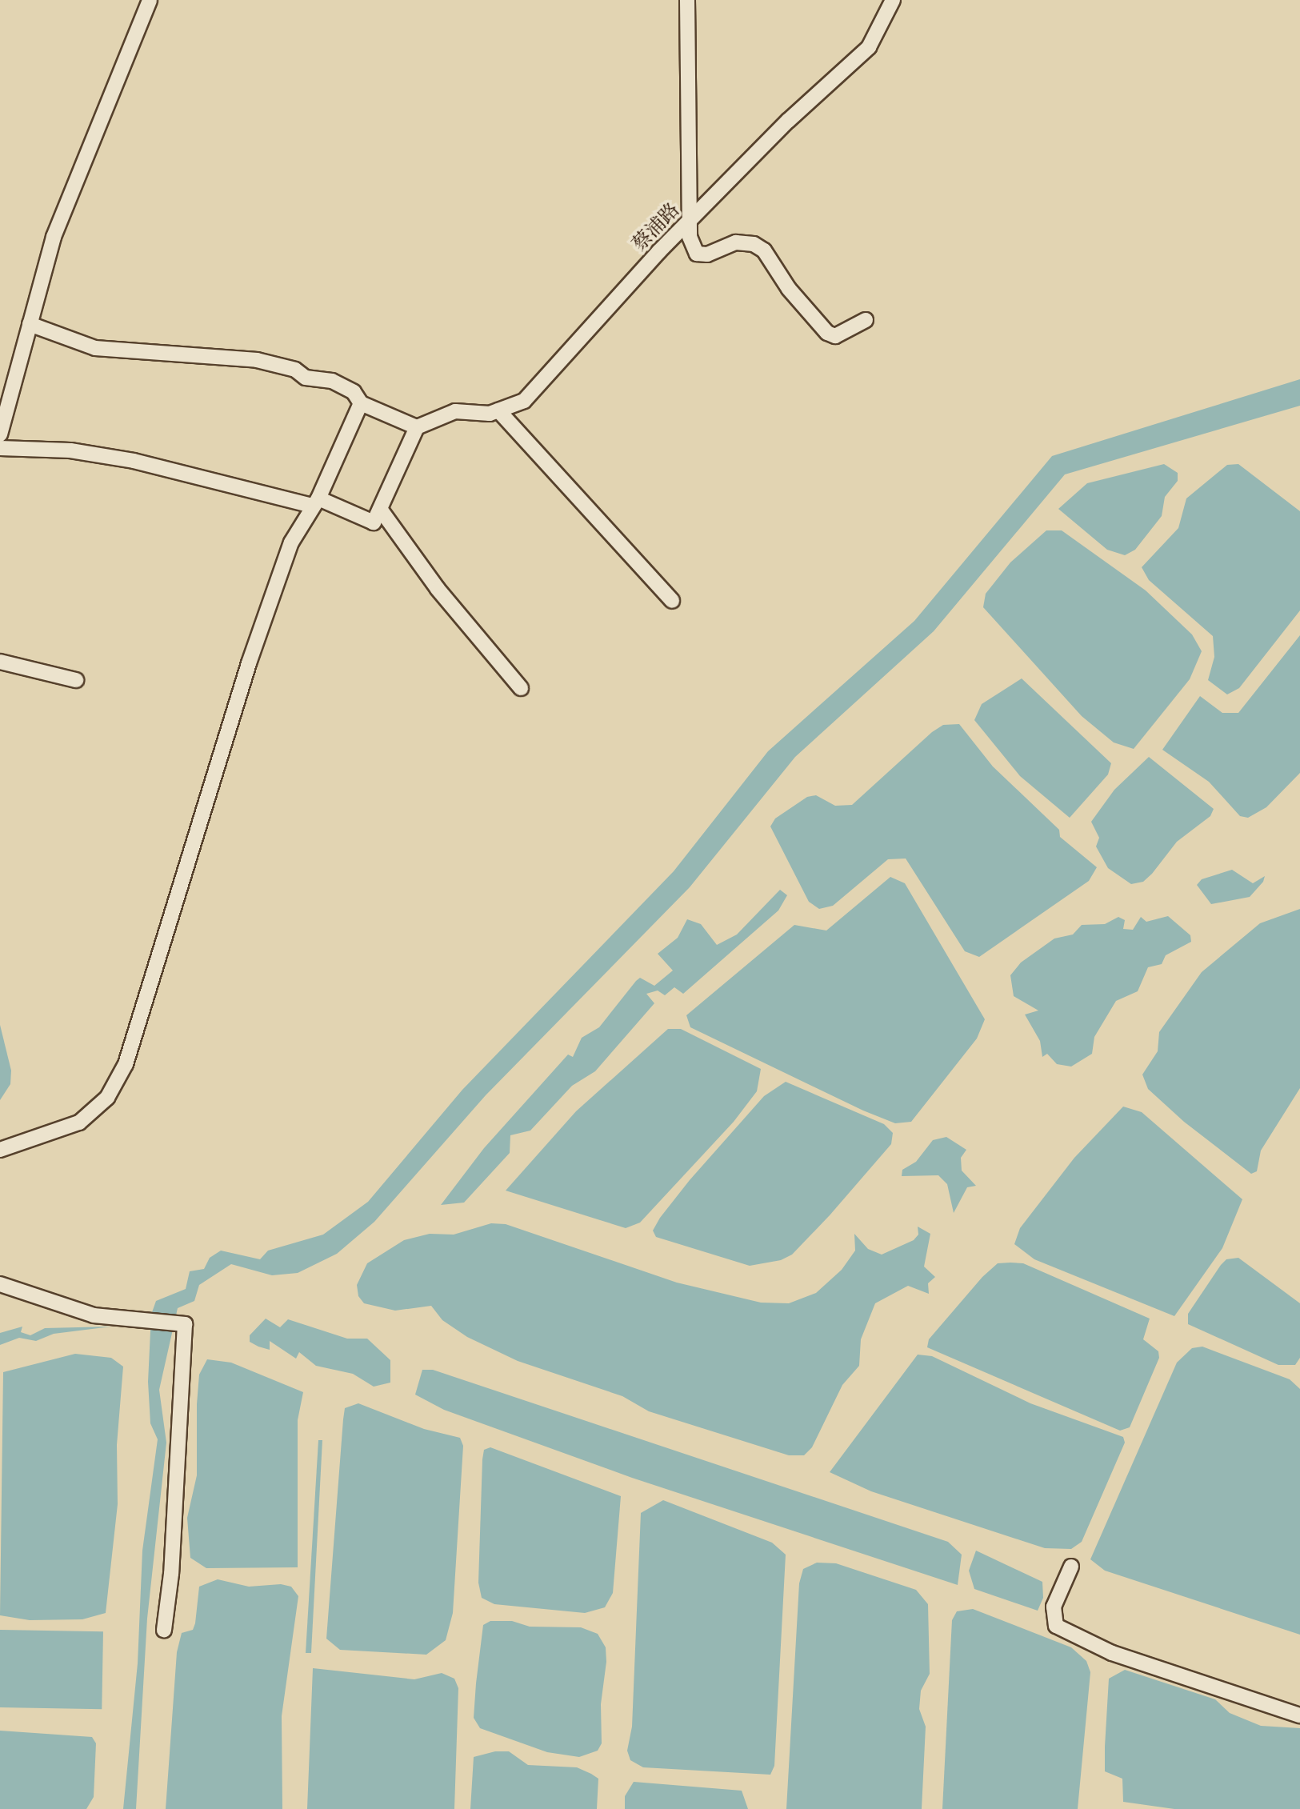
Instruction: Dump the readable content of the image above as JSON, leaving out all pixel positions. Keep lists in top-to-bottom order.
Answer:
{
  "streets": {
    "street": ["蔡浦路"]
  }
}
